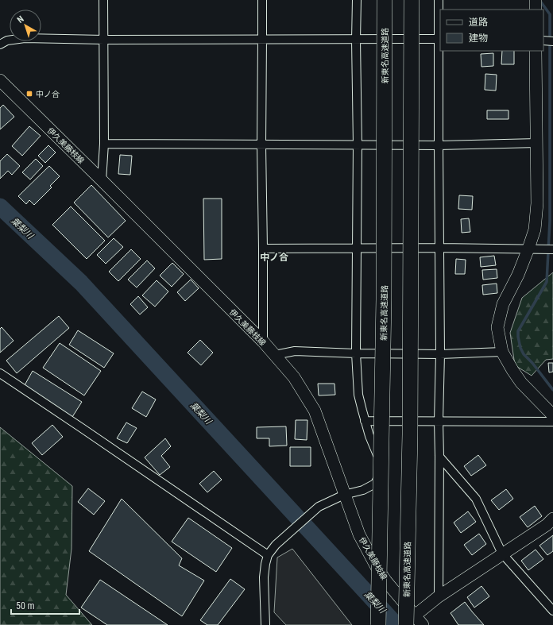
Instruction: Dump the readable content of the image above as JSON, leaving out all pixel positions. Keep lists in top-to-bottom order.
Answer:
{
  "streets": {
    "highway": ["新東名高速道路"],
    "main road": ["伊久美藤枝線"]
  },
  "crossings": [
    ["新東名高速道路", "伊久美藤枝線"]
  ],
  "districts": ["中ノ合"],
  "water": ["葉梨川"],
  "places": {
    "transit": ["中ノ合"]
  },
  "legend": ["道路", "建物"],
  "scale_bar": "50 m",
  "north": "top left"
}
